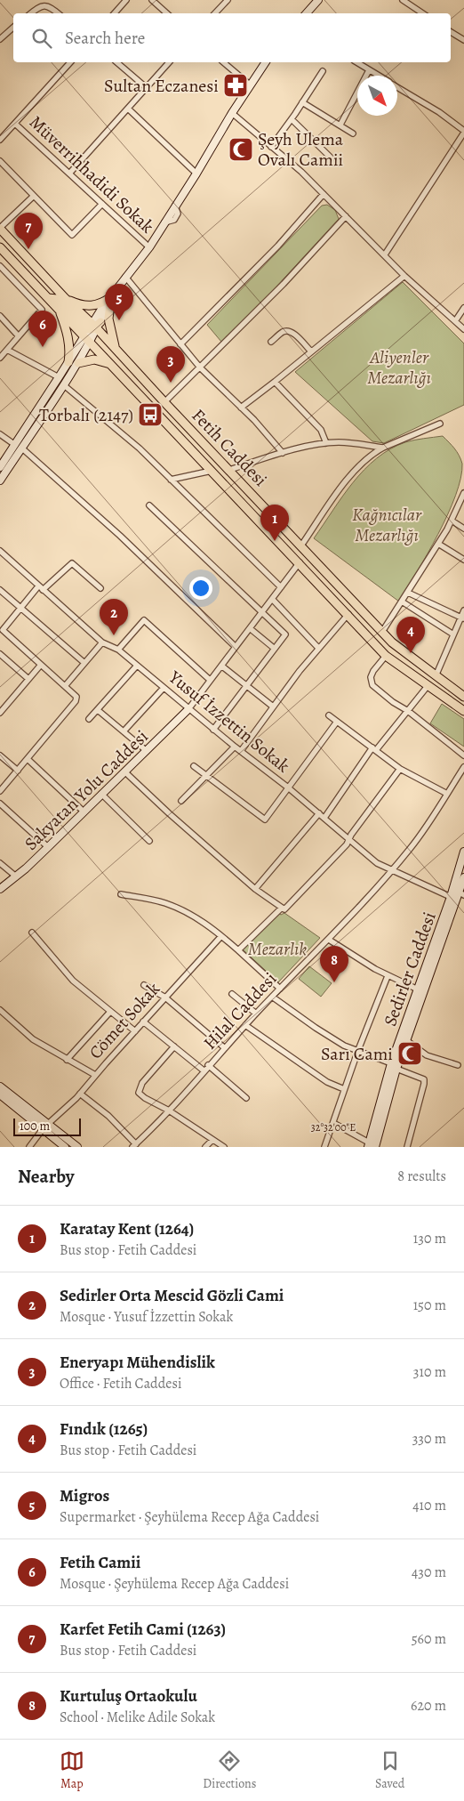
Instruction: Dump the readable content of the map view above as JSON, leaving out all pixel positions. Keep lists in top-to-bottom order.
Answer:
{
  "streets": {
    "main road": ["Fetih Caddesi"],
    "street": [
      "Müverrihhadidi Sokak",
      "Yusuf İzzettin Sokak",
      "Sakyatan Yolu Caddesi",
      "Sedirler Caddesi",
      "Hilal Caddesi",
      "Cömet Sokak"
    ]
  },
  "crossings": [
    ["Yusuf İzzettin Sokak", "Sakyatan Yolu Caddesi"],
    ["Yusuf İzzettin Sokak", "Sedirler Caddesi"],
    ["Yusuf İzzettin Sokak", "Hilal Caddesi"]
  ],
  "parks": ["Aliyenler Mezarlığı", "Kağnıcılar Mezarlığı", "Mezarlık"],
  "places": {
    "pharmacy": ["Sultan Eczanesi"],
    "mosque": ["Şeyh Ulema Ovalı Camii", "Sarı Cami"],
    "bus stop": ["Torbalı (2147)"]
  },
  "scale_bar": "100 m",
  "north": "bottom right",
  "page": {
    "search": "Search here",
    "pins": [
      "7",
      "5",
      "6",
      "3",
      "1",
      "2",
      "4",
      "8"
    ],
    "scale": "100 m",
    "heading": ["Nearby", "8 results"],
    "list": [
      {
        "mark": "1",
        "name": "Karatay Kent (1264)",
        "note": "Bus stop · Fetih Caddesi",
        "value": "130 m"
      },
      {
        "mark": "2",
        "name": "Sedirler Orta Mescid Gözli Cami",
        "note": "Mosque · Yusuf İzzettin Sokak",
        "value": "150 m"
      },
      {
        "mark": "3",
        "name": "Eneryapı Mühendislik",
        "note": "Office · Fetih Caddesi",
        "value": "310 m"
      },
      {
        "mark": "4",
        "name": "Fındık (1265)",
        "note": "Bus stop · Fetih Caddesi",
        "value": "330 m"
      },
      {
        "mark": "5",
        "name": "Migros",
        "note": "Supermarket · Şeyhülema Recep Ağa Caddesi",
        "value": "410 m"
      },
      {
        "mark": "6",
        "name": "Fetih Camii",
        "note": "Mosque · Şeyhülema Recep Ağa Caddesi",
        "value": "430 m"
      },
      {
        "mark": "7",
        "name": "Karfet Fetih Cami (1263)",
        "note": "Bus stop · Fetih Caddesi",
        "value": "560 m"
      },
      {
        "mark": "8",
        "name": "Kurtuluş Ortaokulu",
        "note": "School · Melike Adile Sokak",
        "value": "620 m"
      }
    ],
    "nav": ["Map", "Directions", "Saved"]
  },
  "coordinates": ["32°32'00\"E"]
}
